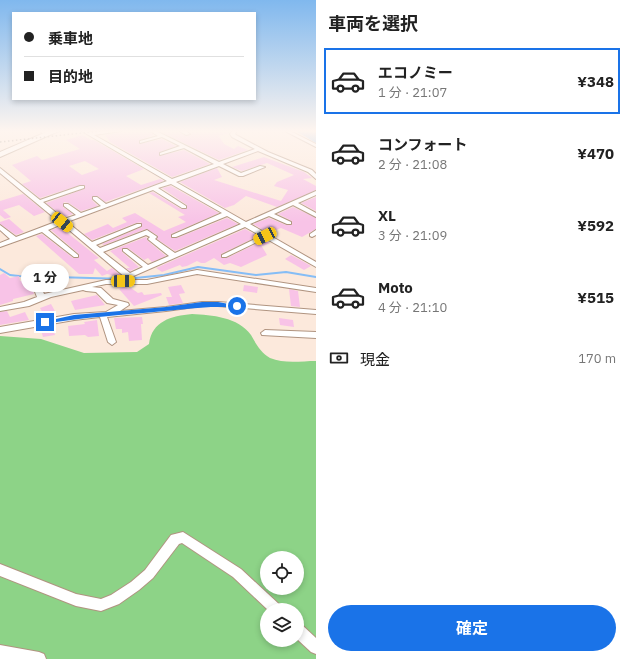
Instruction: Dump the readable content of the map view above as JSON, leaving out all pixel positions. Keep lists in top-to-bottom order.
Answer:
{
  "page": {
    "heading": "車両を選択",
    "banner": ["乗車地", "目的地"],
    "list": [
      {
        "name": "エコノミー",
        "note": "1 分 · 21:07",
        "value": "¥348"
      },
      {
        "name": "コンフォート",
        "note": "2 分 · 21:08",
        "value": "¥470"
      },
      {
        "name": "XL",
        "note": "3 分 · 21:09",
        "value": "¥592"
      },
      {
        "name": "Moto",
        "note": "4 分 · 21:10",
        "value": "¥515"
      }
    ],
    "bubble": "1 分",
    "pay": ["現金", "170 m"],
    "buttons": "確定"
  }
}
